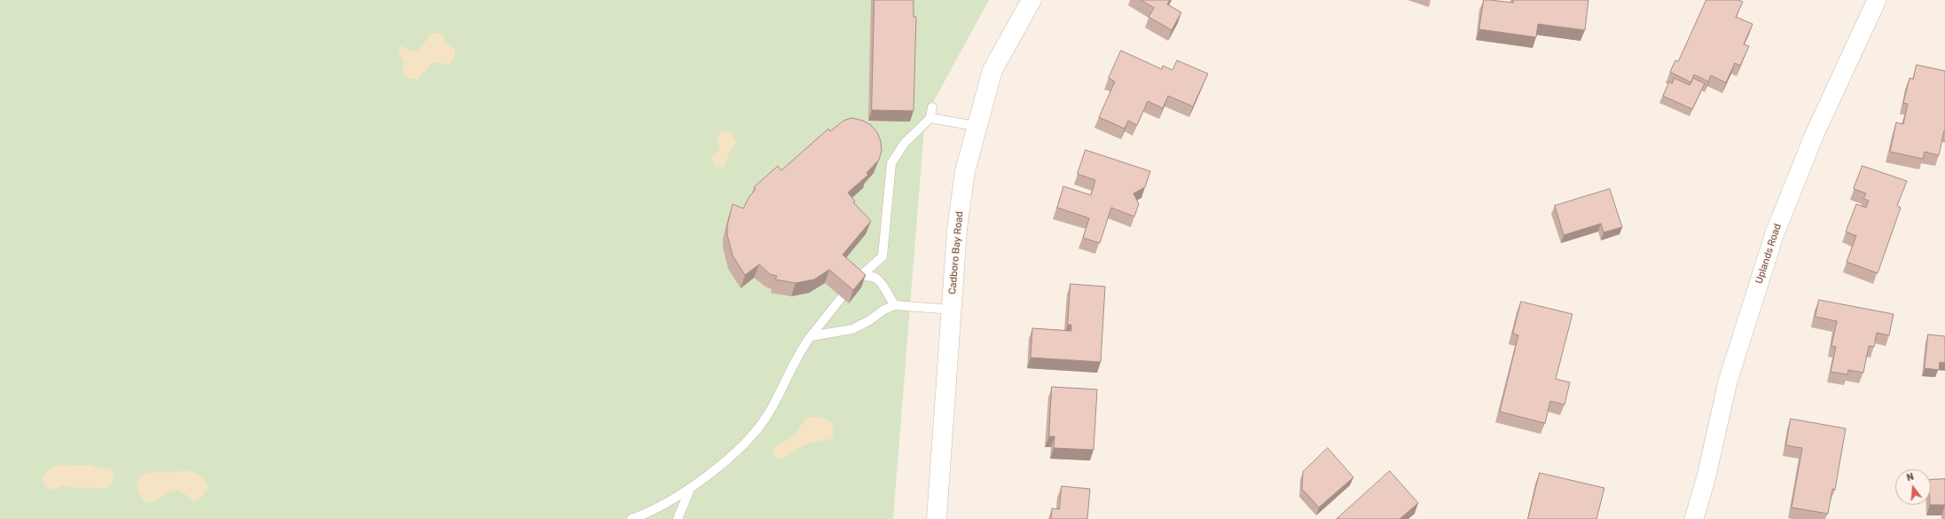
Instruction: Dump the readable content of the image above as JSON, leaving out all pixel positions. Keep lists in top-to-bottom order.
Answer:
{
  "streets": {
    "main road": ["Cadboro Bay Road"],
    "street": ["Uplands Road"]
  },
  "north": "top"
}
